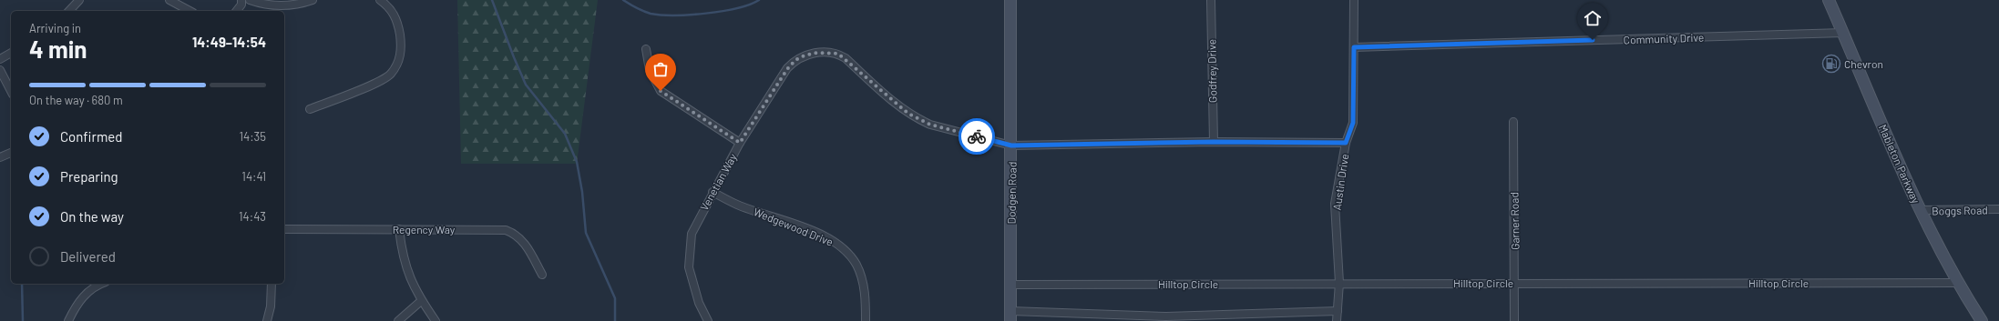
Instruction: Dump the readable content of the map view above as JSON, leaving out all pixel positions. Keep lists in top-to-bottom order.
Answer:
{
  "streets": {
    "main road": ["Mableton Parkway", "Dodgen Road"],
    "street": [
      "Community Drive",
      "Godfrey Drive",
      "Venetian Way",
      "Austin Drive",
      "Boggs Road",
      "Garner Road",
      "Wedgewood Drive",
      "Regency Way",
      "Hilltop Circle"
    ]
  },
  "crossings": [
    ["Community Drive", "Mableton Parkway"],
    ["Community Drive", "Austin Drive"],
    ["Godfrey Drive", "Venetian Way"],
    ["Mableton Parkway", "Boggs Road"],
    ["Mableton Parkway", "Hilltop Circle"],
    ["Venetian Way", "Austin Drive"],
    ["Venetian Way", "Dodgen Road"],
    ["Venetian Way", "Wedgewood Drive"],
    ["Austin Drive", "Hilltop Circle"],
    ["Dodgen Road", "Hilltop Circle"],
    ["Garner Road", "Hilltop Circle"]
  ],
  "places": {
    "fuel station": ["Chevron"]
  },
  "page": {
    "heading": ["4 min", "Arriving in", "14:49–14:54"],
    "bar": "On the way · 680 m",
    "list": [
      ["Confirmed", "14:35"],
      ["Preparing", "14:41"],
      ["On the way", "14:43"],
      "Delivered"
    ]
  }
}
